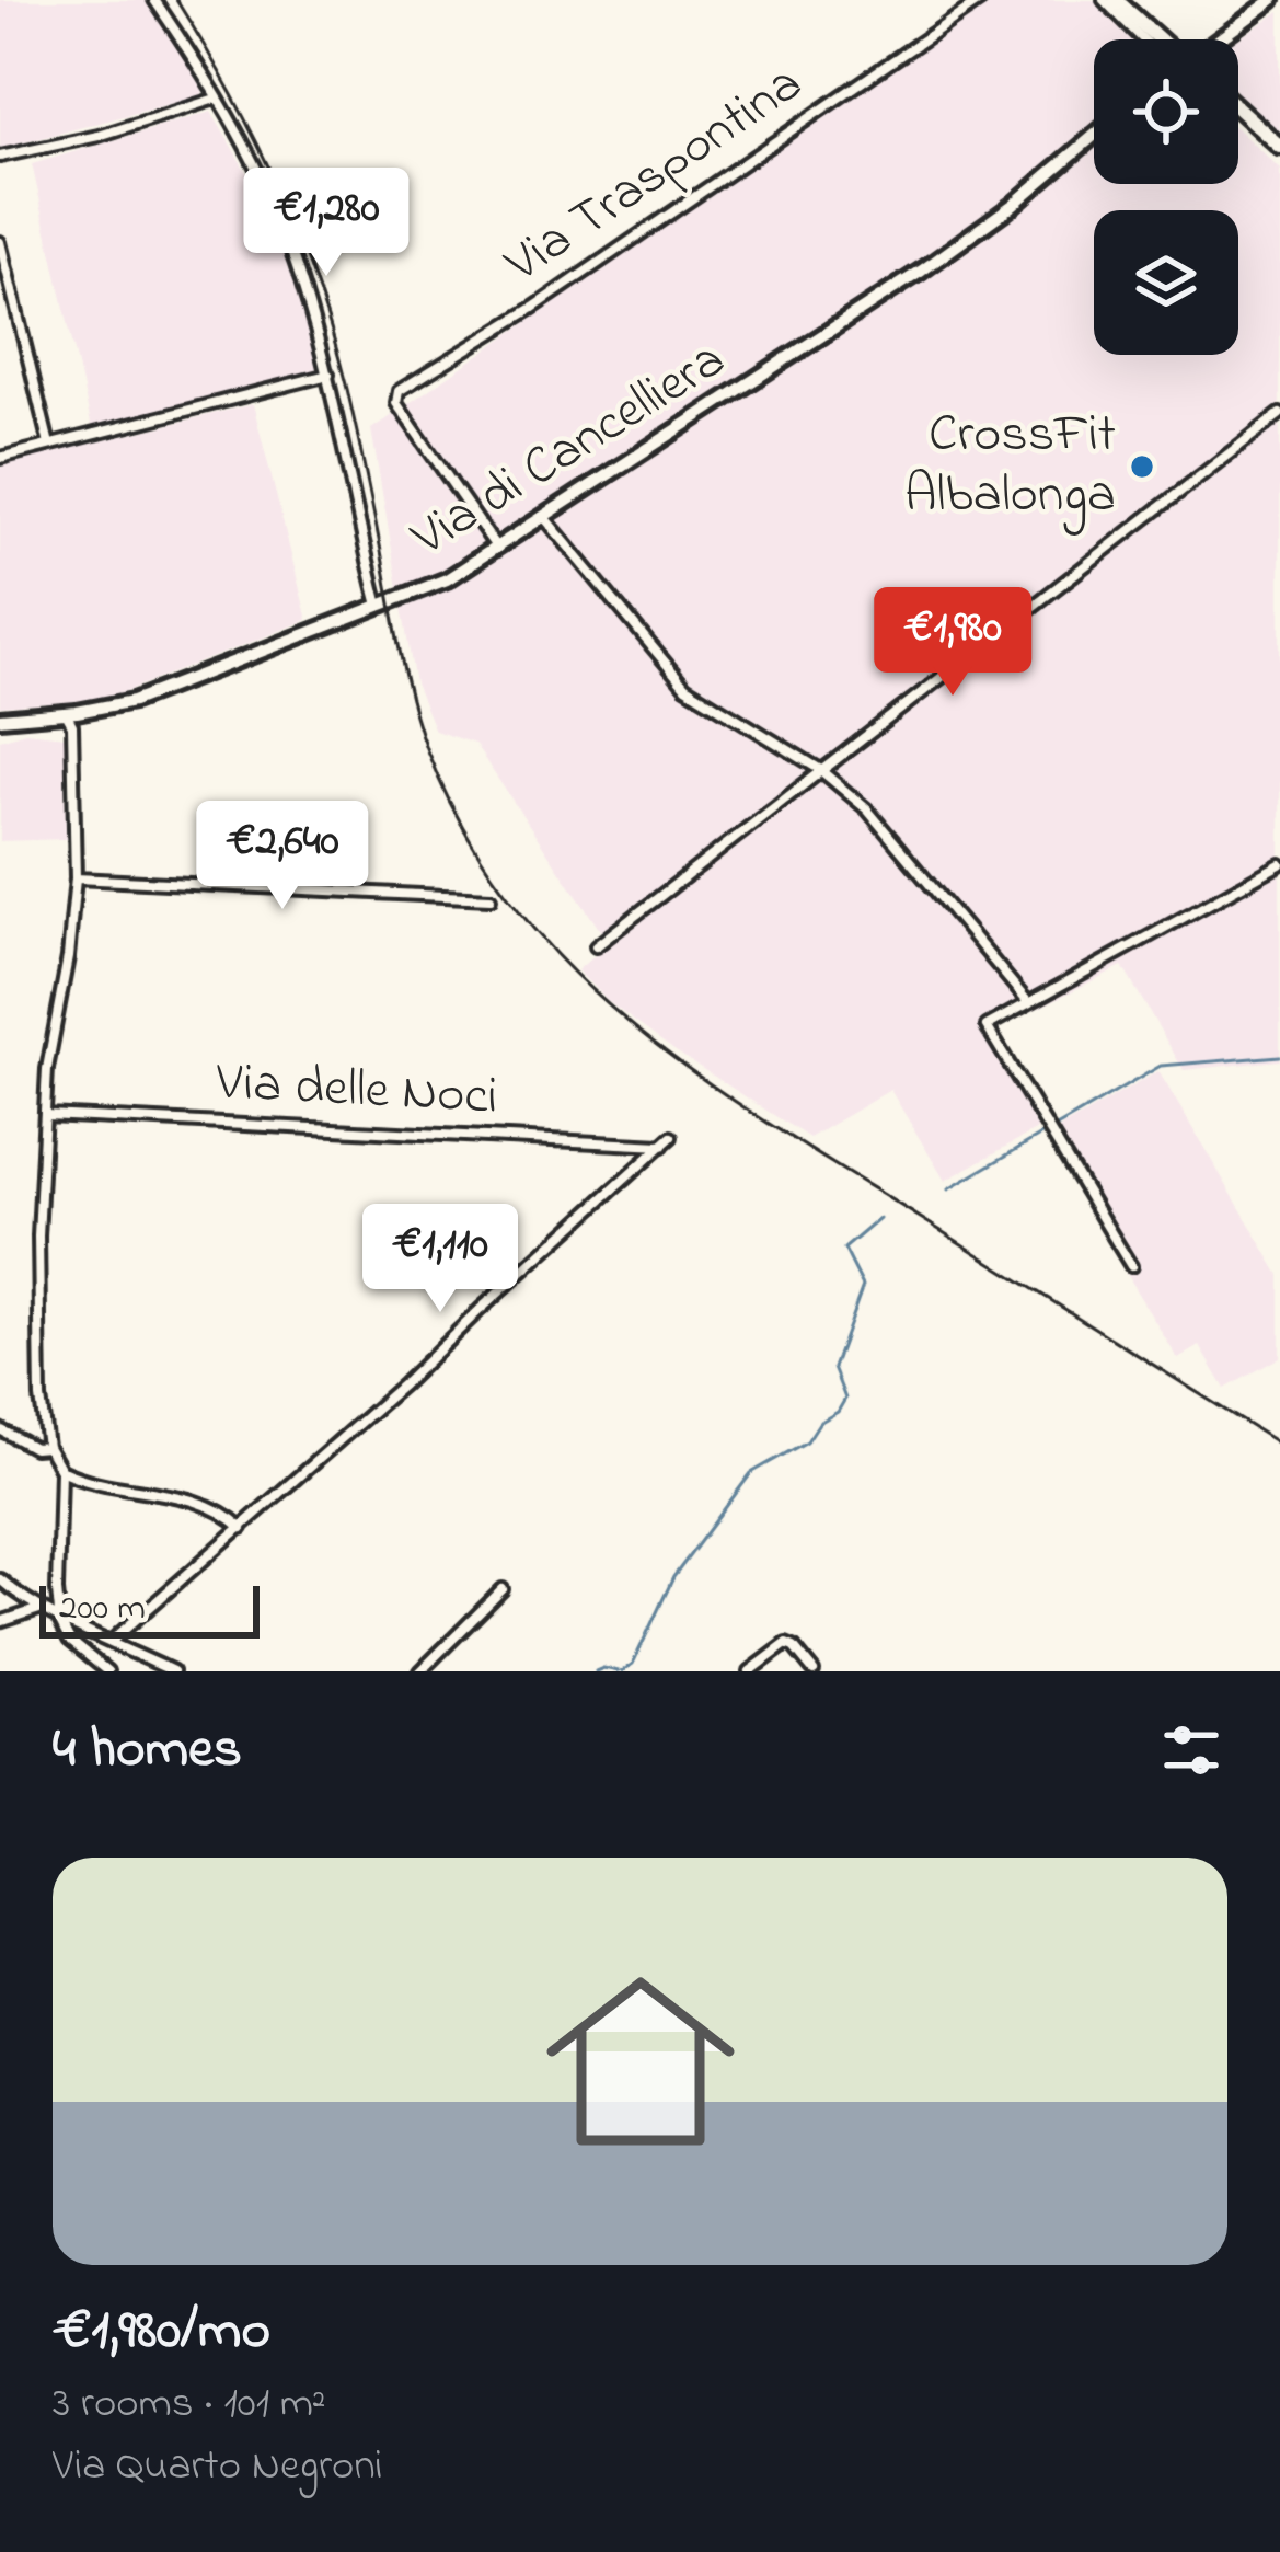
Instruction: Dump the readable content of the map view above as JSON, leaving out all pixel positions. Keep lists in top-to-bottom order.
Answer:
{
  "streets": {
    "street": ["Via Traspontina", "Via di Cancelliera", "Via delle Noci"]
  },
  "crossings": [
    ["Via Traspontina", "Via di Cancelliera"]
  ],
  "places": ["CrossFit Albalonga"],
  "scale_bar": "200 m",
  "page": {
    "price": [
      "€1,280",
      "€1,980",
      "€2,640",
      "€1,110"
    ],
    "scale": "200 m",
    "heading": "4 homes",
    "list": [
      {
        "name": "€1,980/mo",
        "note": "3 rooms · 101 m² · Via Quarto Negroni"
      }
    ]
  }
}
